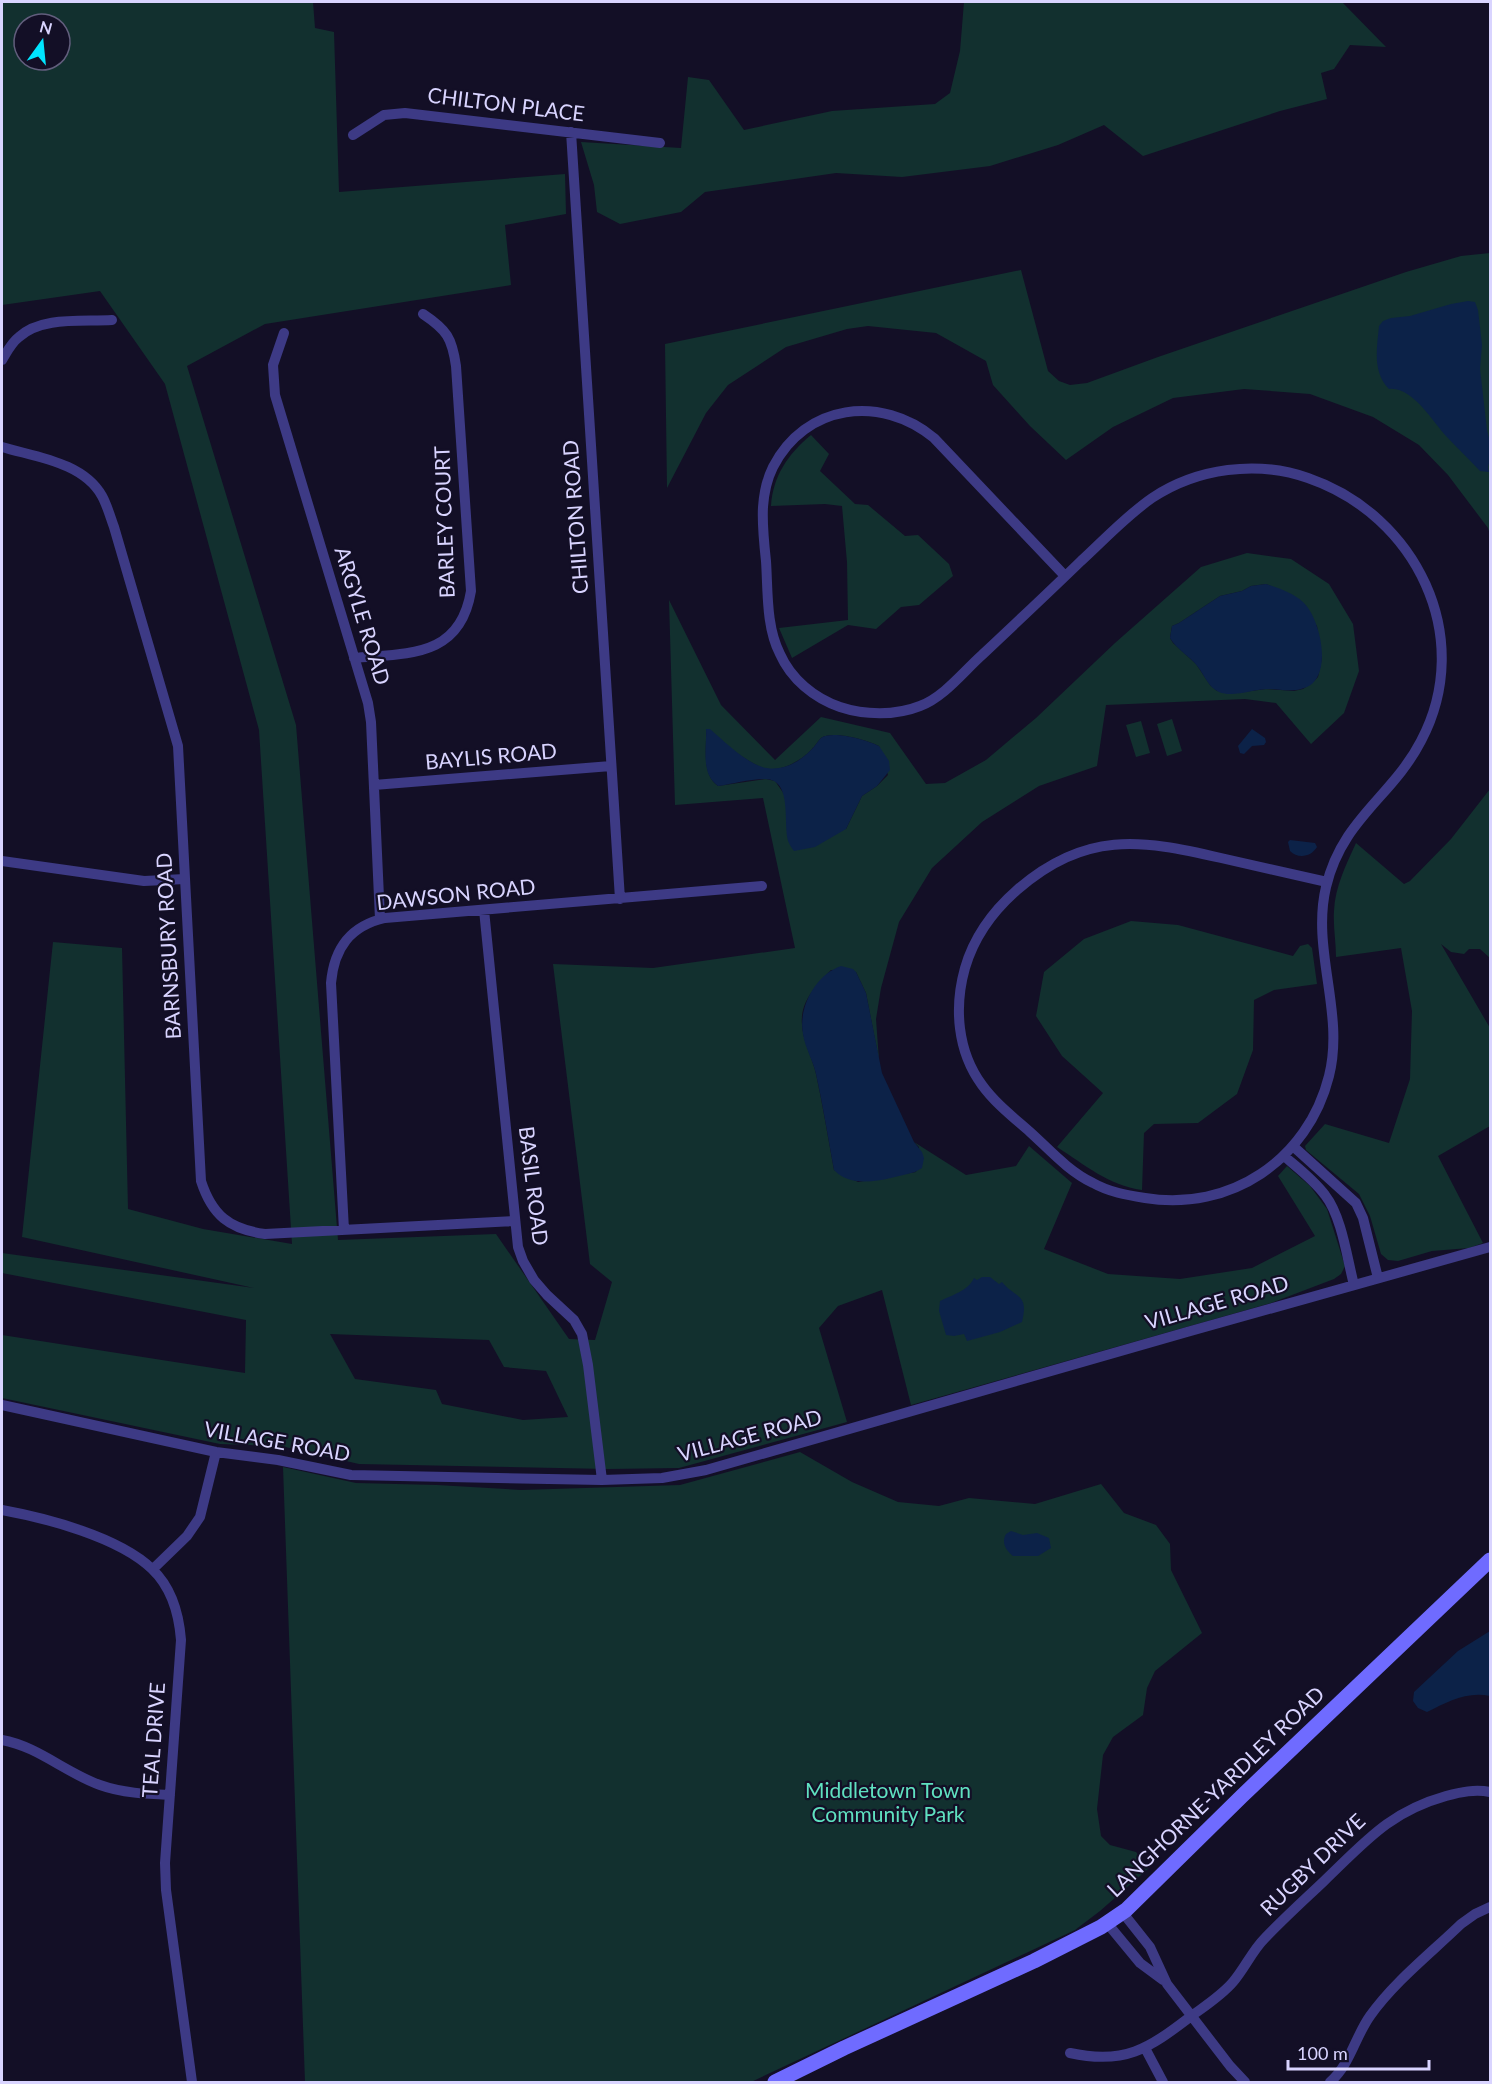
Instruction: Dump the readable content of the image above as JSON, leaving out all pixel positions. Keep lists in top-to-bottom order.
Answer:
{
  "streets": {
    "main road": ["LANGHORNE-YARDLEY ROAD"],
    "street": [
      "CHILTON PLACE",
      "CHILTON ROAD",
      "BARLEY COURT",
      "ARGYLE ROAD",
      "BAYLIS ROAD",
      "DAWSON ROAD",
      "BARNSBURY ROAD",
      "BASIL ROAD",
      "VILLAGE ROAD",
      "TEAL DRIVE",
      "RUGBY DRIVE"
    ]
  },
  "crossings": [
    ["CHILTON PLACE", "CHILTON ROAD"],
    ["CHILTON ROAD", "BAYLIS ROAD"],
    ["CHILTON ROAD", "DAWSON ROAD"],
    ["BARLEY COURT", "ARGYLE ROAD"],
    ["ARGYLE ROAD", "BAYLIS ROAD"],
    ["ARGYLE ROAD", "DAWSON ROAD"],
    ["DAWSON ROAD", "BARNSBURY ROAD"],
    ["DAWSON ROAD", "BASIL ROAD"],
    ["BARNSBURY ROAD", "BASIL ROAD"],
    ["BASIL ROAD", "VILLAGE ROAD"]
  ],
  "parks": ["Middletown Town Community Park"],
  "scale_bar": "100 m",
  "north": "top"
}
